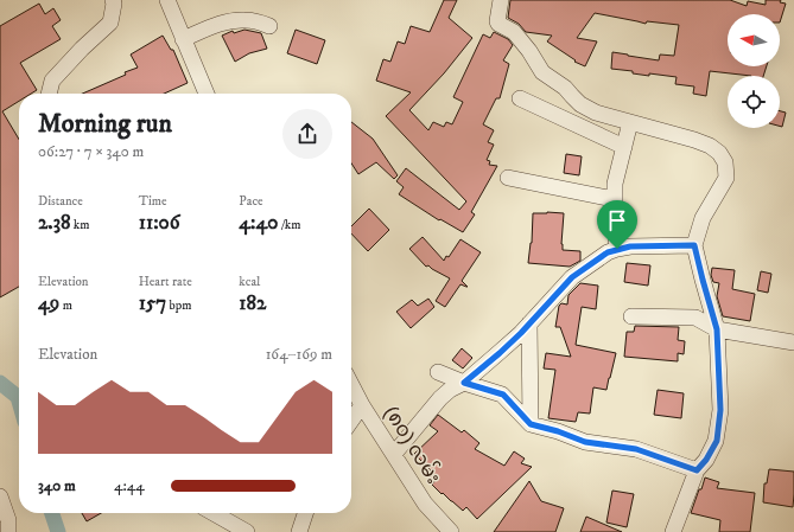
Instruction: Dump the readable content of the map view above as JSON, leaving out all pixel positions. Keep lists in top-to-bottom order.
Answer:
{
  "streets": {
    "street": ["(၈၀) လမ်း"]
  },
  "north": "left",
  "page": {
    "heading": ["Morning run", "06:27 · 7 × 340 m"],
    "stats": [
      ["Distance", "2.38 km"],
      ["Time", "11:06"],
      ["Pace", "4:40 /km"],
      ["Elevation", "49 m"],
      ["Heart rate", "157 bpm"],
      ["kcal", "182"]
    ],
    "chart": ["Elevation", "164–169 m"],
    "list": [
      {
        "name": "340 m",
        "note": "4:44"
      }
    ]
  }
}
